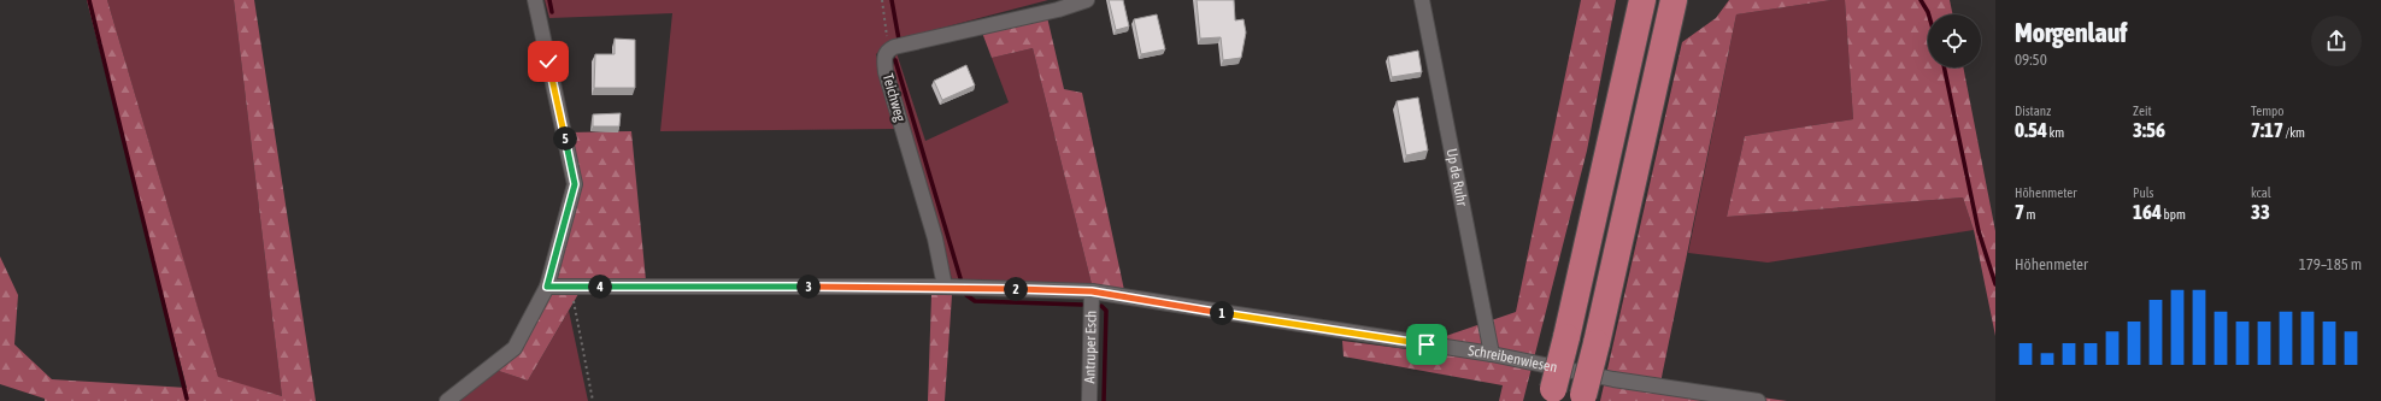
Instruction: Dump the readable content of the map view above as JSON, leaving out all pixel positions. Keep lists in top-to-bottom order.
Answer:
{
  "streets": {
    "street": [
      "Teichweg",
      "Up de Ruhr",
      "Antruper Esch",
      "Schreibenwiesen"
    ]
  },
  "crossings": [
    ["Teichweg", "Schreibenwiesen"],
    ["Up de Ruhr", "Schreibenwiesen"],
    ["Antruper Esch", "Schreibenwiesen"]
  ],
  "page": {
    "heading": ["Morgenlauf", "09:50"],
    "stats": [
      ["Distanz", "0.54 km"],
      ["Zeit", "3:56"],
      ["Tempo", "7:17 /km"],
      ["Höhenmeter", "7 m"],
      ["Puls", "164 bpm"],
      ["kcal", "33"]
    ],
    "pins": [
      "5",
      "3",
      "4",
      "2",
      "1"
    ],
    "chart": ["Höhenmeter", "179–185 m"]
  }
}
